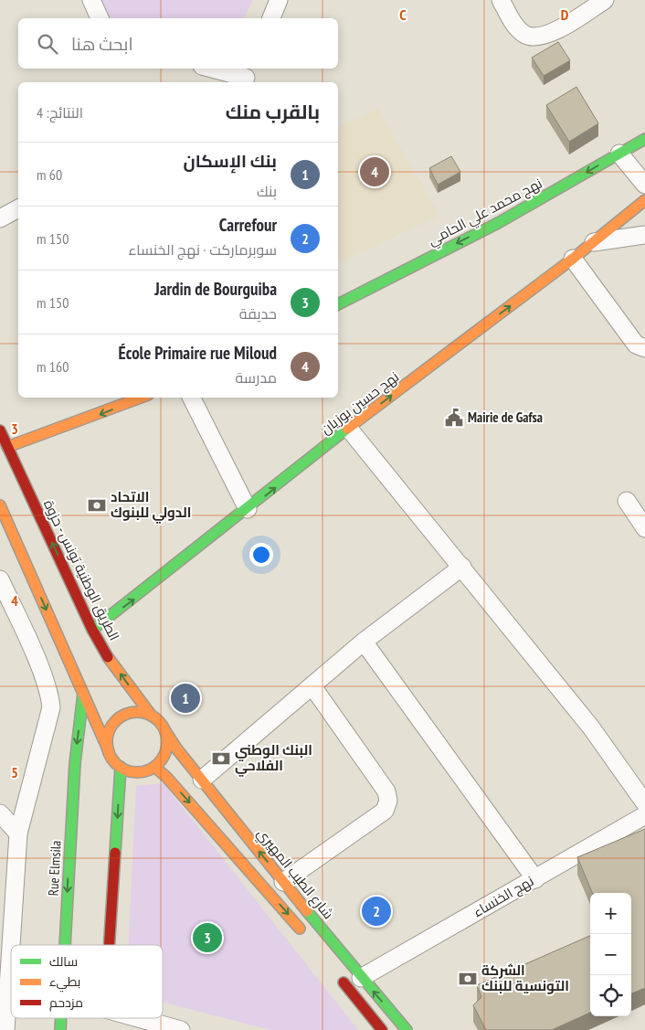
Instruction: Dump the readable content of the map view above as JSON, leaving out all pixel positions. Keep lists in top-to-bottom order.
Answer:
{
  "streets": {
    "street": [
      "نهج محمد علي الحامي",
      "نهج حسين بوزيان",
      "الطريق الوطنية تونس - حزوة",
      "Rue Elmsila",
      "شارع الطيب المهيري",
      "نهج الخنساء"
    ]
  },
  "crossings": [
    ["نهج حسين بوزيان", "الطريق الوطنية تونس - حزوة"],
    ["الطريق الوطنية تونس - حزوة", "شارع الطيب المهيري"],
    ["شارع الطيب المهيري", "نهج الخنساء"]
  ],
  "one_way": ["نهج محمد علي الحامي", "نهج حسين بوزيان"],
  "places": {
    "public building": ["Mairie de Gafsa"],
    "bank": ["الاتحاد الدولي للبنوك", "البنك الوطني الفلاحي", "الشركة التونسية للبنك"]
  },
  "legend": ["سالك", "بطيء", "مزدحم"],
  "page": {
    "search": "ابحث هنا",
    "heading": ["بالقرب منك", "النتائج: 4"],
    "list": [
      {
        "mark": "1",
        "name": "بنك الإسكان",
        "note": "بنك",
        "value": "60 m"
      },
      {
        "mark": "2",
        "name": "Carrefour",
        "note": "سوبرماركت · نهج الخنساء",
        "value": "150 m"
      },
      {
        "mark": "3",
        "name": "Jardin de Bourguiba",
        "note": "حديقة",
        "value": "150 m"
      },
      {
        "mark": "4",
        "name": "École Primaire rue Miloud",
        "note": "مدرسة",
        "value": "160 m"
      }
    ],
    "pins": [
      "4",
      "1",
      "2",
      "3"
    ],
    "map_buttons": ["+", "−"]
  },
  "grid": {
    "columns": ["C", "D"],
    "rows": ["3", "4", "5"]
  }
}
